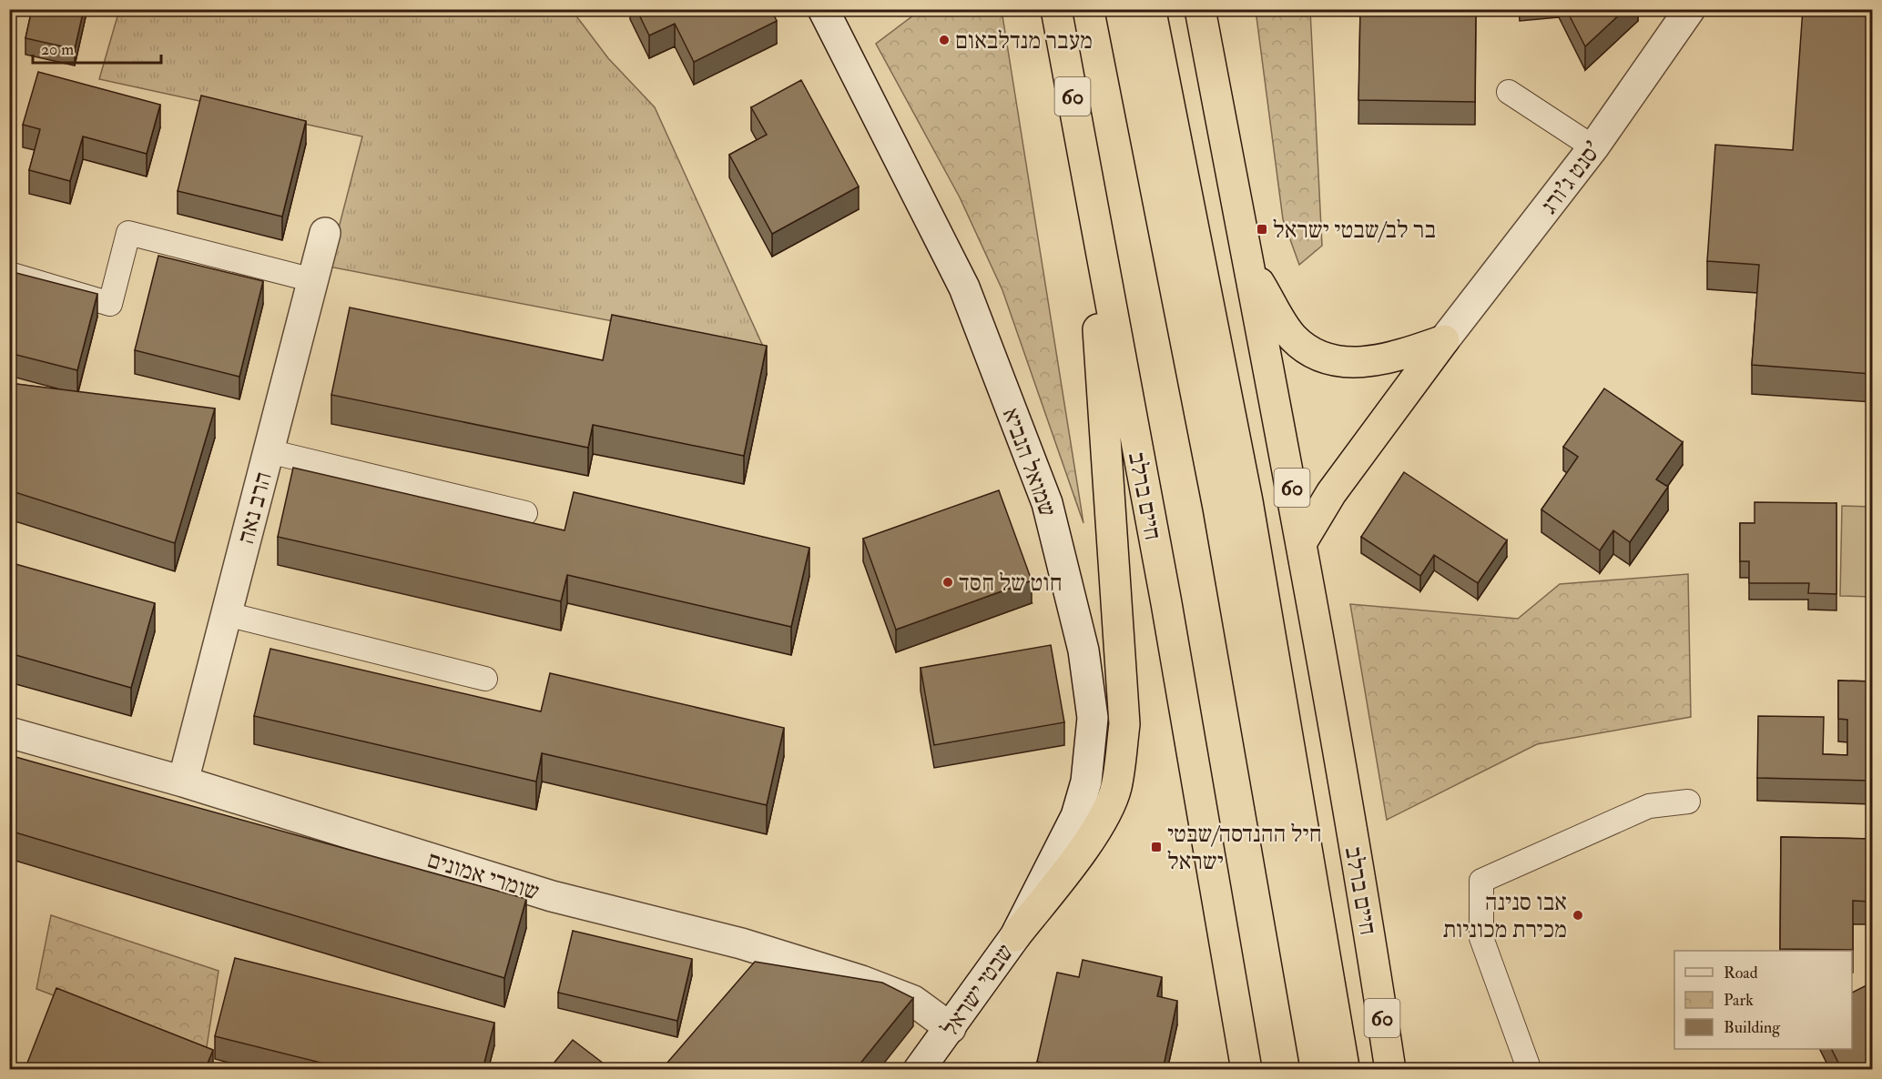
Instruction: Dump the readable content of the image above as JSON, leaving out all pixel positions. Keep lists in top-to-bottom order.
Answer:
{
  "streets": {
    "highway": ["60", "חיים ברלב"],
    "street": [
      "סנט ג'ורג'",
      "שמואל הנביא",
      "הרב נאה",
      "שומרי אמונים",
      "שבטי ישראל"
    ]
  },
  "crossings": [
    ["שמואל הנביא", "שבטי ישראל"],
    ["הרב נאה", "שומרי אמונים"],
    ["שומרי אמונים", "שבטי ישראל"]
  ],
  "places": {
    "other": ["מעבר מנדלבאום", "חוט של חסד", "אבו סנינה מכירת מכוניות"],
    "transit": ["בר לב/שבטי ישראל", "חיל ההנדסה/שבטי ישראל"]
  },
  "legend": ["Road", "Park", "Building"],
  "scale_bar": "20 m"
}
